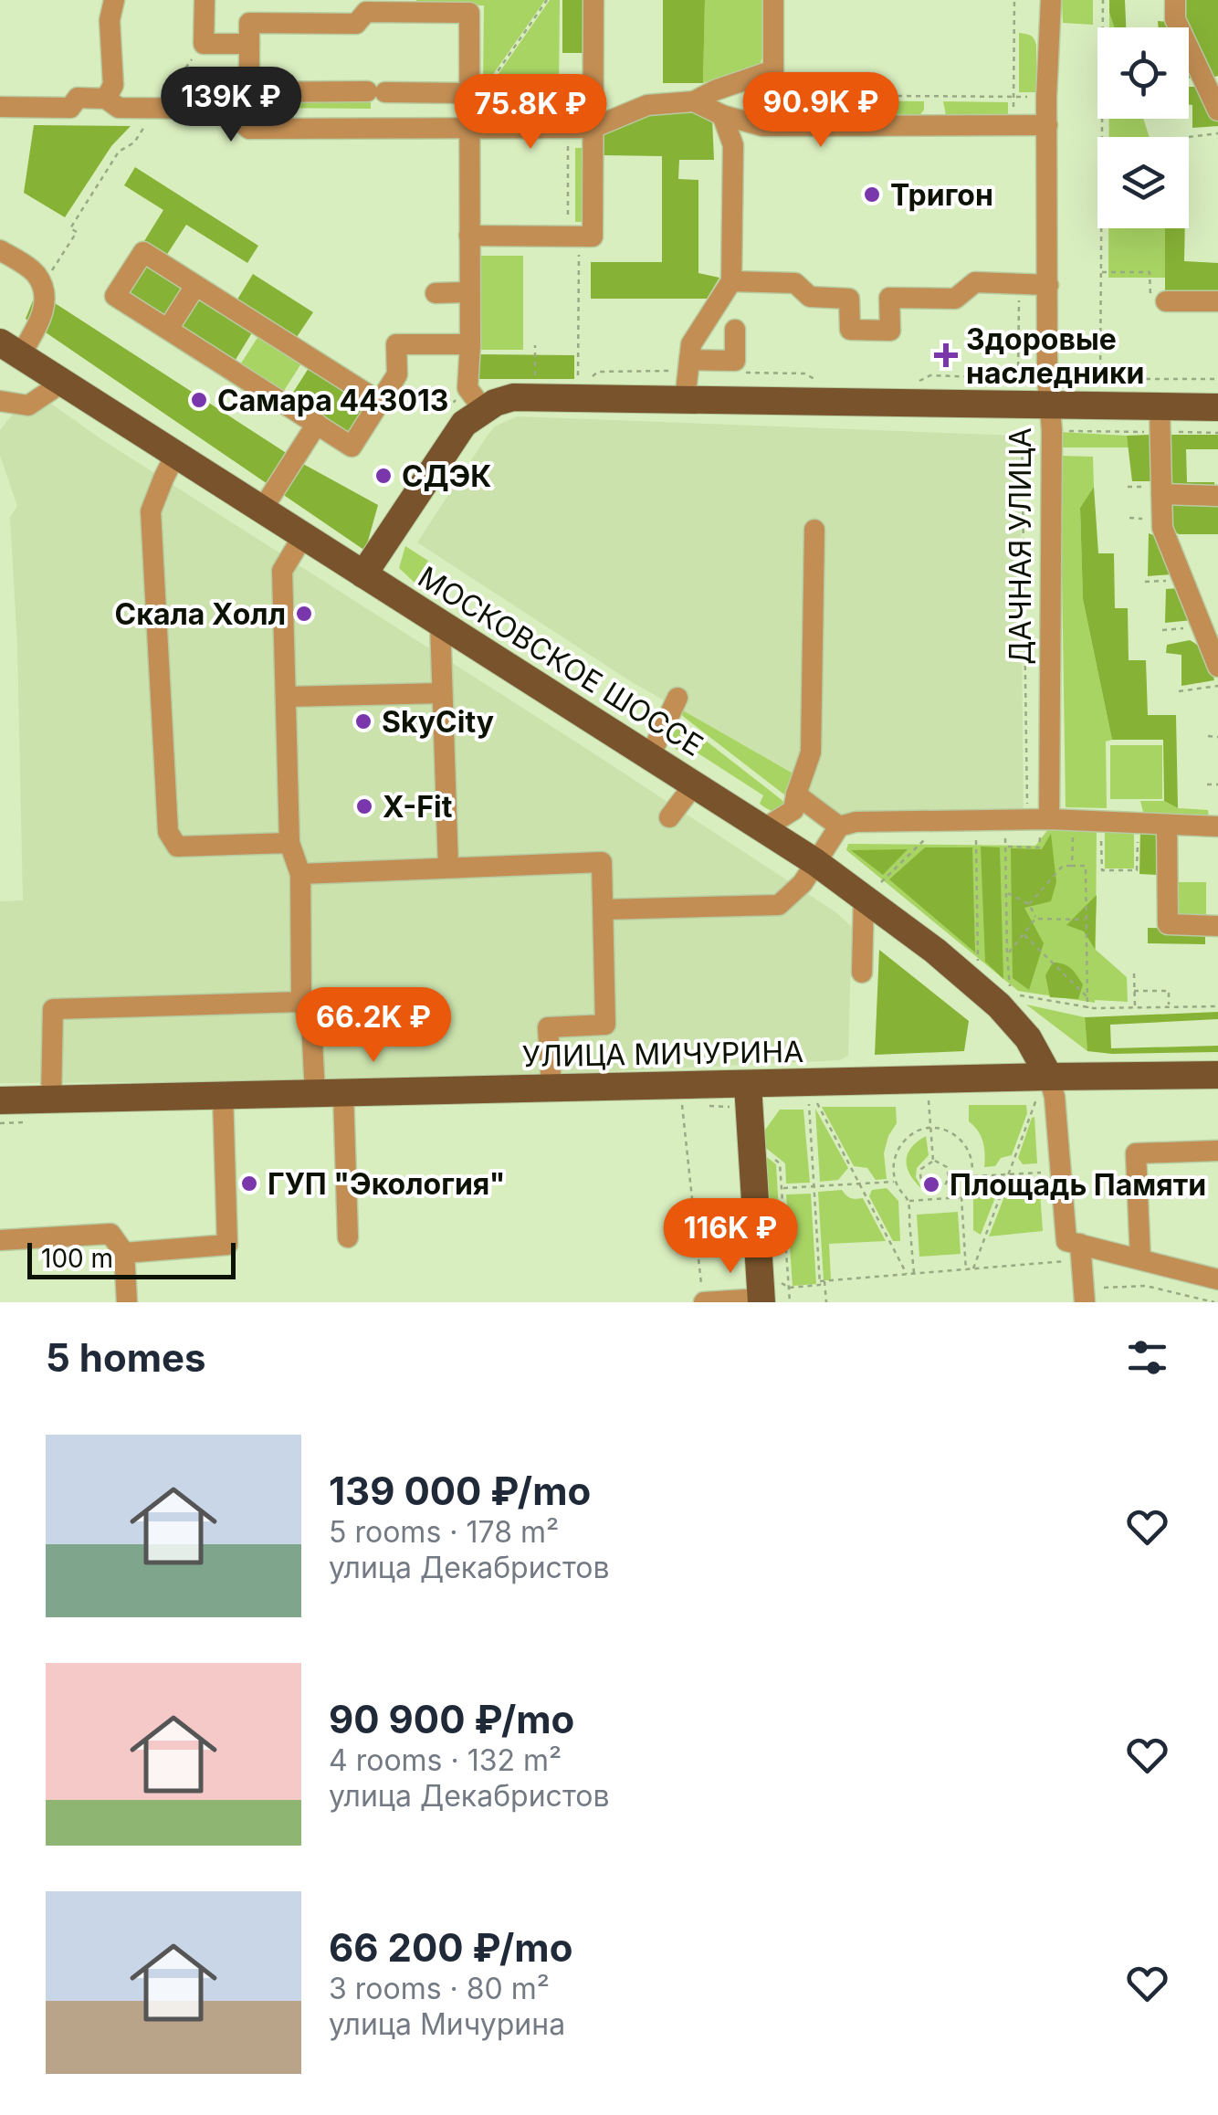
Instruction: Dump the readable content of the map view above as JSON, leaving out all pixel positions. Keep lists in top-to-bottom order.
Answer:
{
  "streets": {
    "main road": ["МОСКОВСКОЕ ШОССЕ", "УЛИЦА МИЧУРИНА"],
    "street": ["ДАЧНАЯ УЛИЦА"]
  },
  "crossings": [
    ["МОСКОВСКОЕ ШОССЕ", "УЛИЦА МИЧУРИНА"]
  ],
  "places": {
    "other": [
      "Тригон",
      "Самара 443013",
      "СДЭК",
      "Скала Холл",
      "SkyCity",
      "X-Fit",
      "ГУП \"Экология\"",
      "Площадь Памяти"
    ],
    "health": ["Здоровые наследники"]
  },
  "scale_bar": "100 m",
  "page": {
    "price": [
      "139K ₽",
      "90.9K ₽",
      "75.8K ₽",
      "66.2K ₽",
      "116K ₽"
    ],
    "scale": "100 m",
    "heading": "5 homes",
    "list": [
      {
        "name": "139 000 ₽/mo",
        "note": "5 rooms · 178 m² · улица Декабристов"
      },
      {
        "name": "90 900 ₽/mo",
        "note": "4 rooms · 132 m² · улица Декабристов"
      },
      {
        "name": "66 200 ₽/mo",
        "note": "3 rooms · 80 m² · улица Мичурина"
      }
    ]
  }
}
